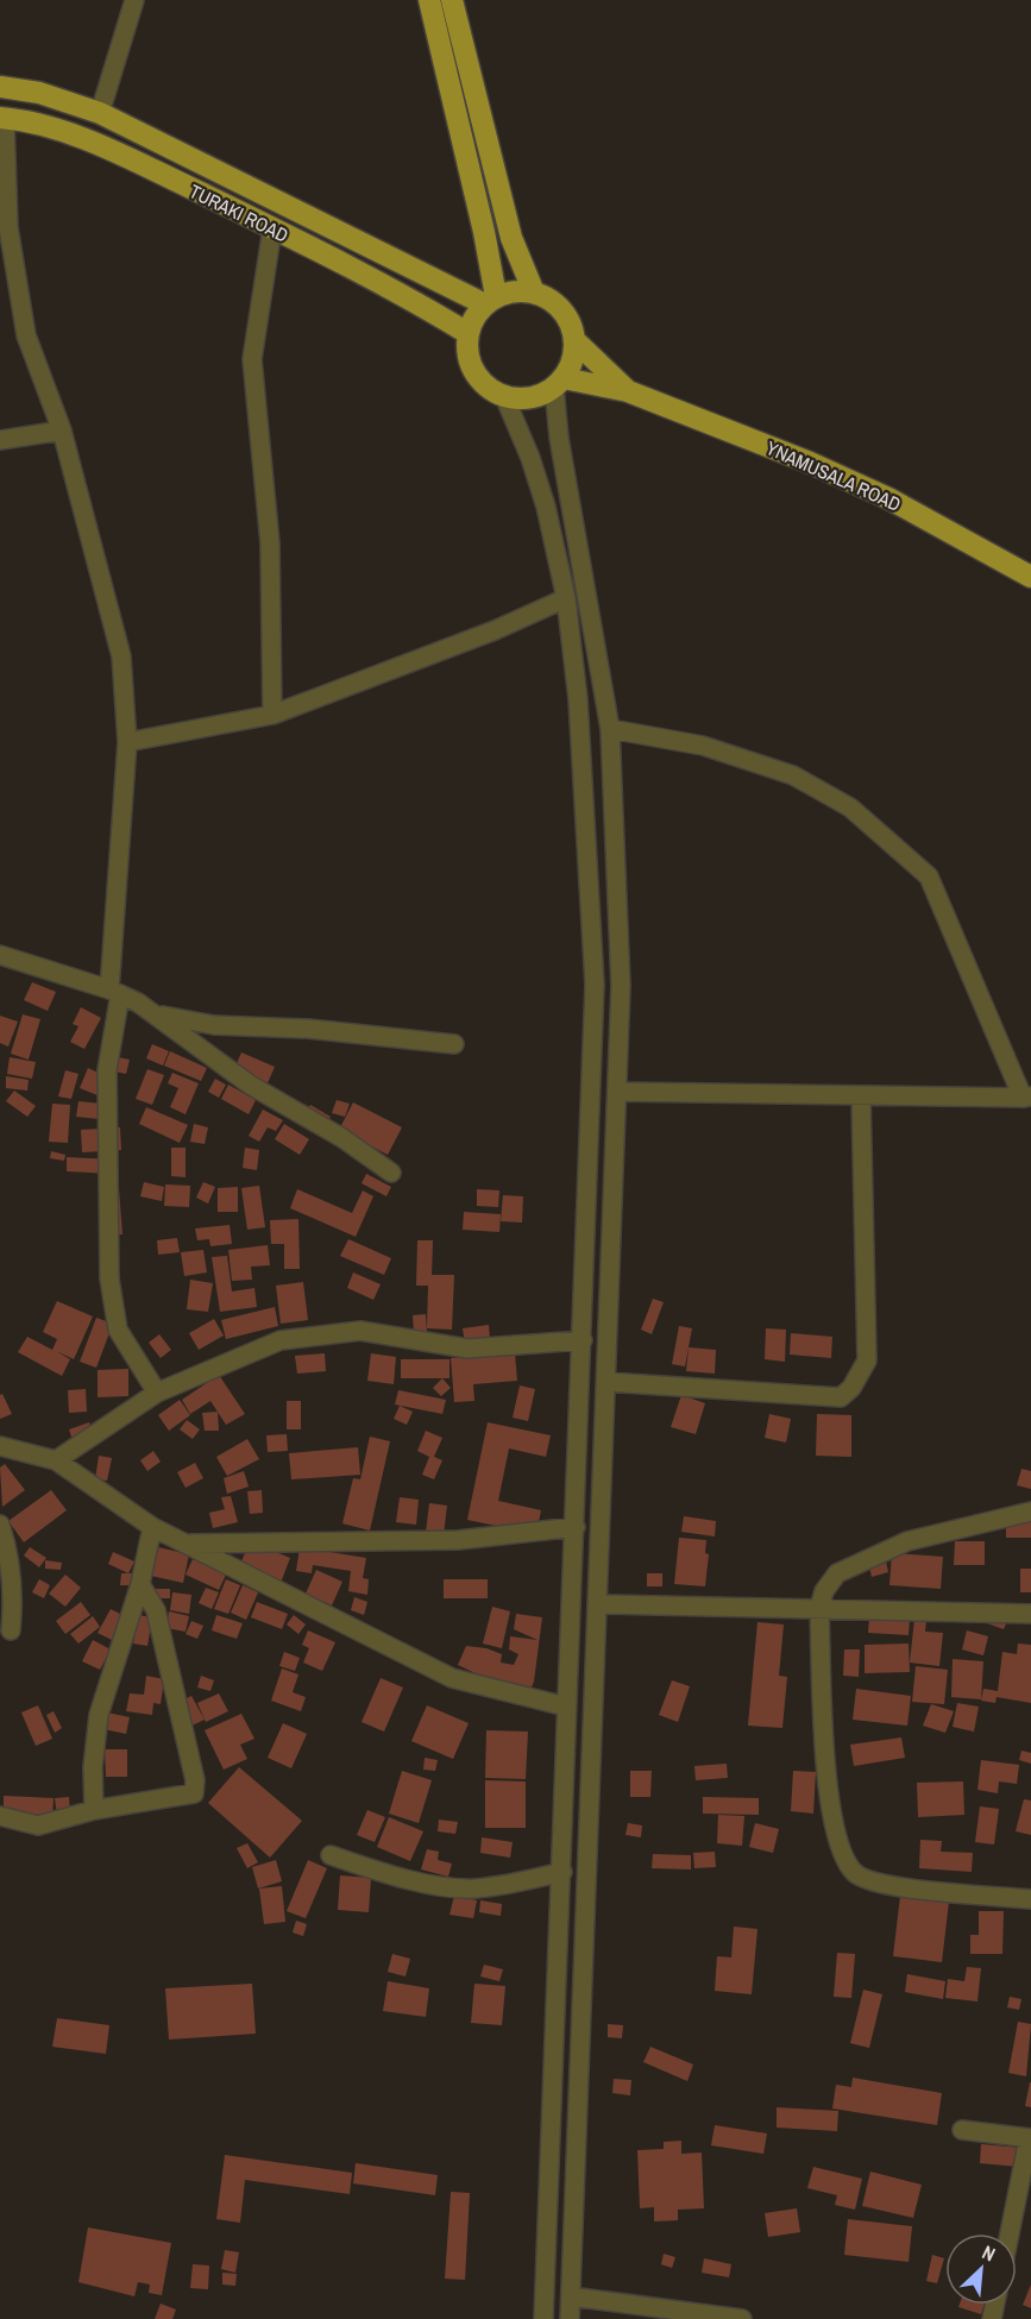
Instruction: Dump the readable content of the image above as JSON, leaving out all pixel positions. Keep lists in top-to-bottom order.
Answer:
{
  "streets": {
    "main road": ["TURAKI ROAD", "YNAMUSALA ROAD"]
  },
  "north": "top right"
}
